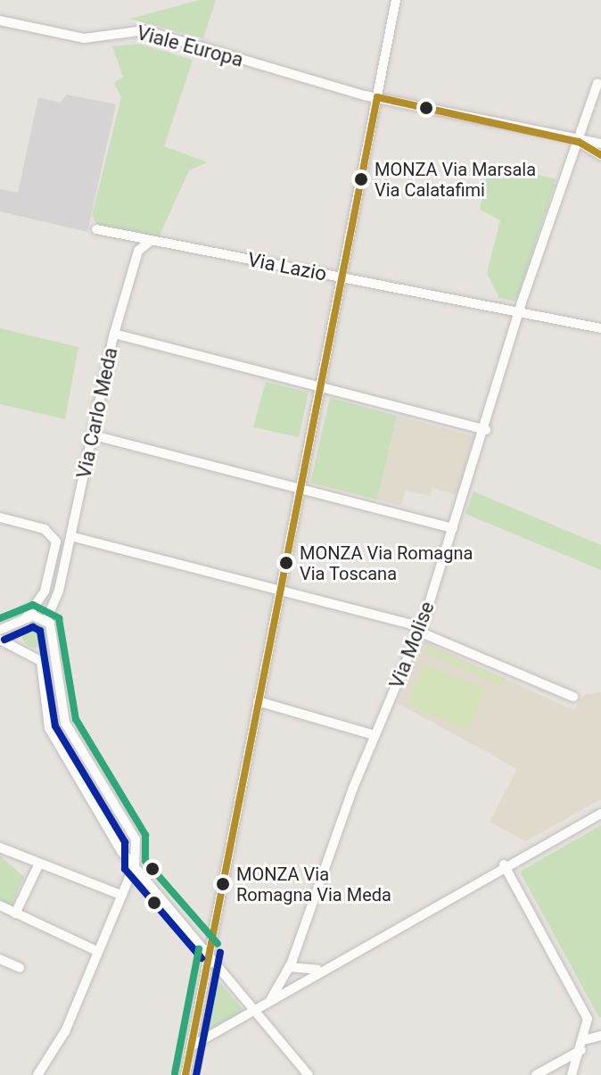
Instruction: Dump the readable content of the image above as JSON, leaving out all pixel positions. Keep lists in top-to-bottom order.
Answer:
{
  "streets": {
    "street": [
      "Viale Europa",
      "Via Lazio",
      "Via Carlo Meda",
      "Via Molise"
    ]
  },
  "crossings": [
    ["Viale Europa", "Via Molise"],
    ["Via Lazio", "Via Carlo Meda"],
    ["Via Lazio", "Via Molise"]
  ],
  "places": ["MONZA Via Marsala Via Calatafimi", "MONZA Via Romagna Via Toscana", "MONZA Via Romagna Via Meda"]
}
